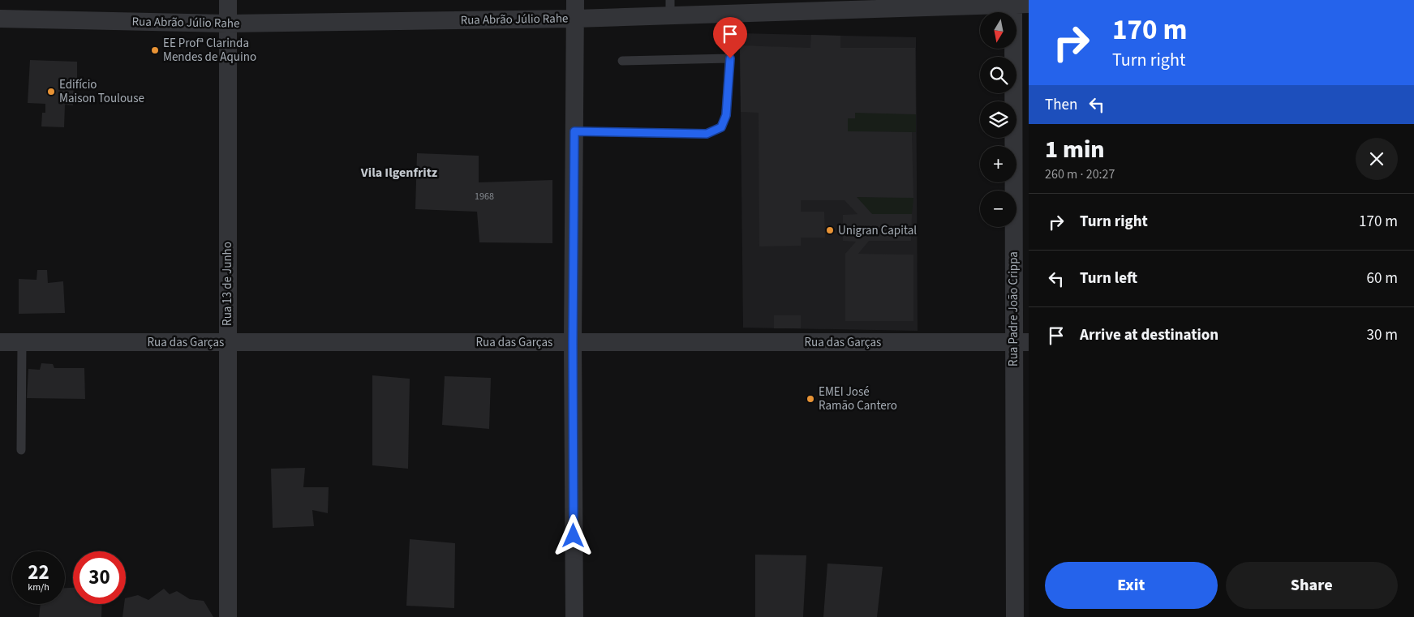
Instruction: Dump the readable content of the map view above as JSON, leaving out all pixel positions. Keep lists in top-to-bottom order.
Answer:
{
  "streets": {
    "street": [
      "Rua Abrão Júlio Rahe",
      "Rua 13 de Junho",
      "Rua Padre João Crippa",
      "Rua das Garças"
    ]
  },
  "crossings": [
    ["Rua Abrão Júlio Rahe", "Rua 13 de Junho"],
    ["Rua Abrão Júlio Rahe", "Rua Padre João Crippa"],
    ["Rua 13 de Junho", "Rua das Garças"],
    ["Rua Padre João Crippa", "Rua das Garças"]
  ],
  "districts": ["Vila Ilgenfritz"],
  "places": [
    "EE Profª Clarinda Mendes de Aquino",
    "Edifício Maison Toulouse",
    "Unigran Capital",
    "EMEI José Ramão Cantero"
  ],
  "house_numbers": ["1968"],
  "north": "bottom",
  "page": {
    "turn": ["170 m", "Turn right"],
    "map_buttons": ["+", "−"],
    "then": "Then",
    "heading": ["1 min", "260 m · 20:27"],
    "list": [
      {
        "name": "Turn right",
        "value": "170 m"
      },
      {
        "name": "Turn left",
        "value": "60 m"
      },
      {
        "name": "Arrive at destination",
        "value": "30 m"
      }
    ],
    "speed": "22 km/h",
    "limit": "30",
    "buttons": ["Exit", "Share"]
  }
}
